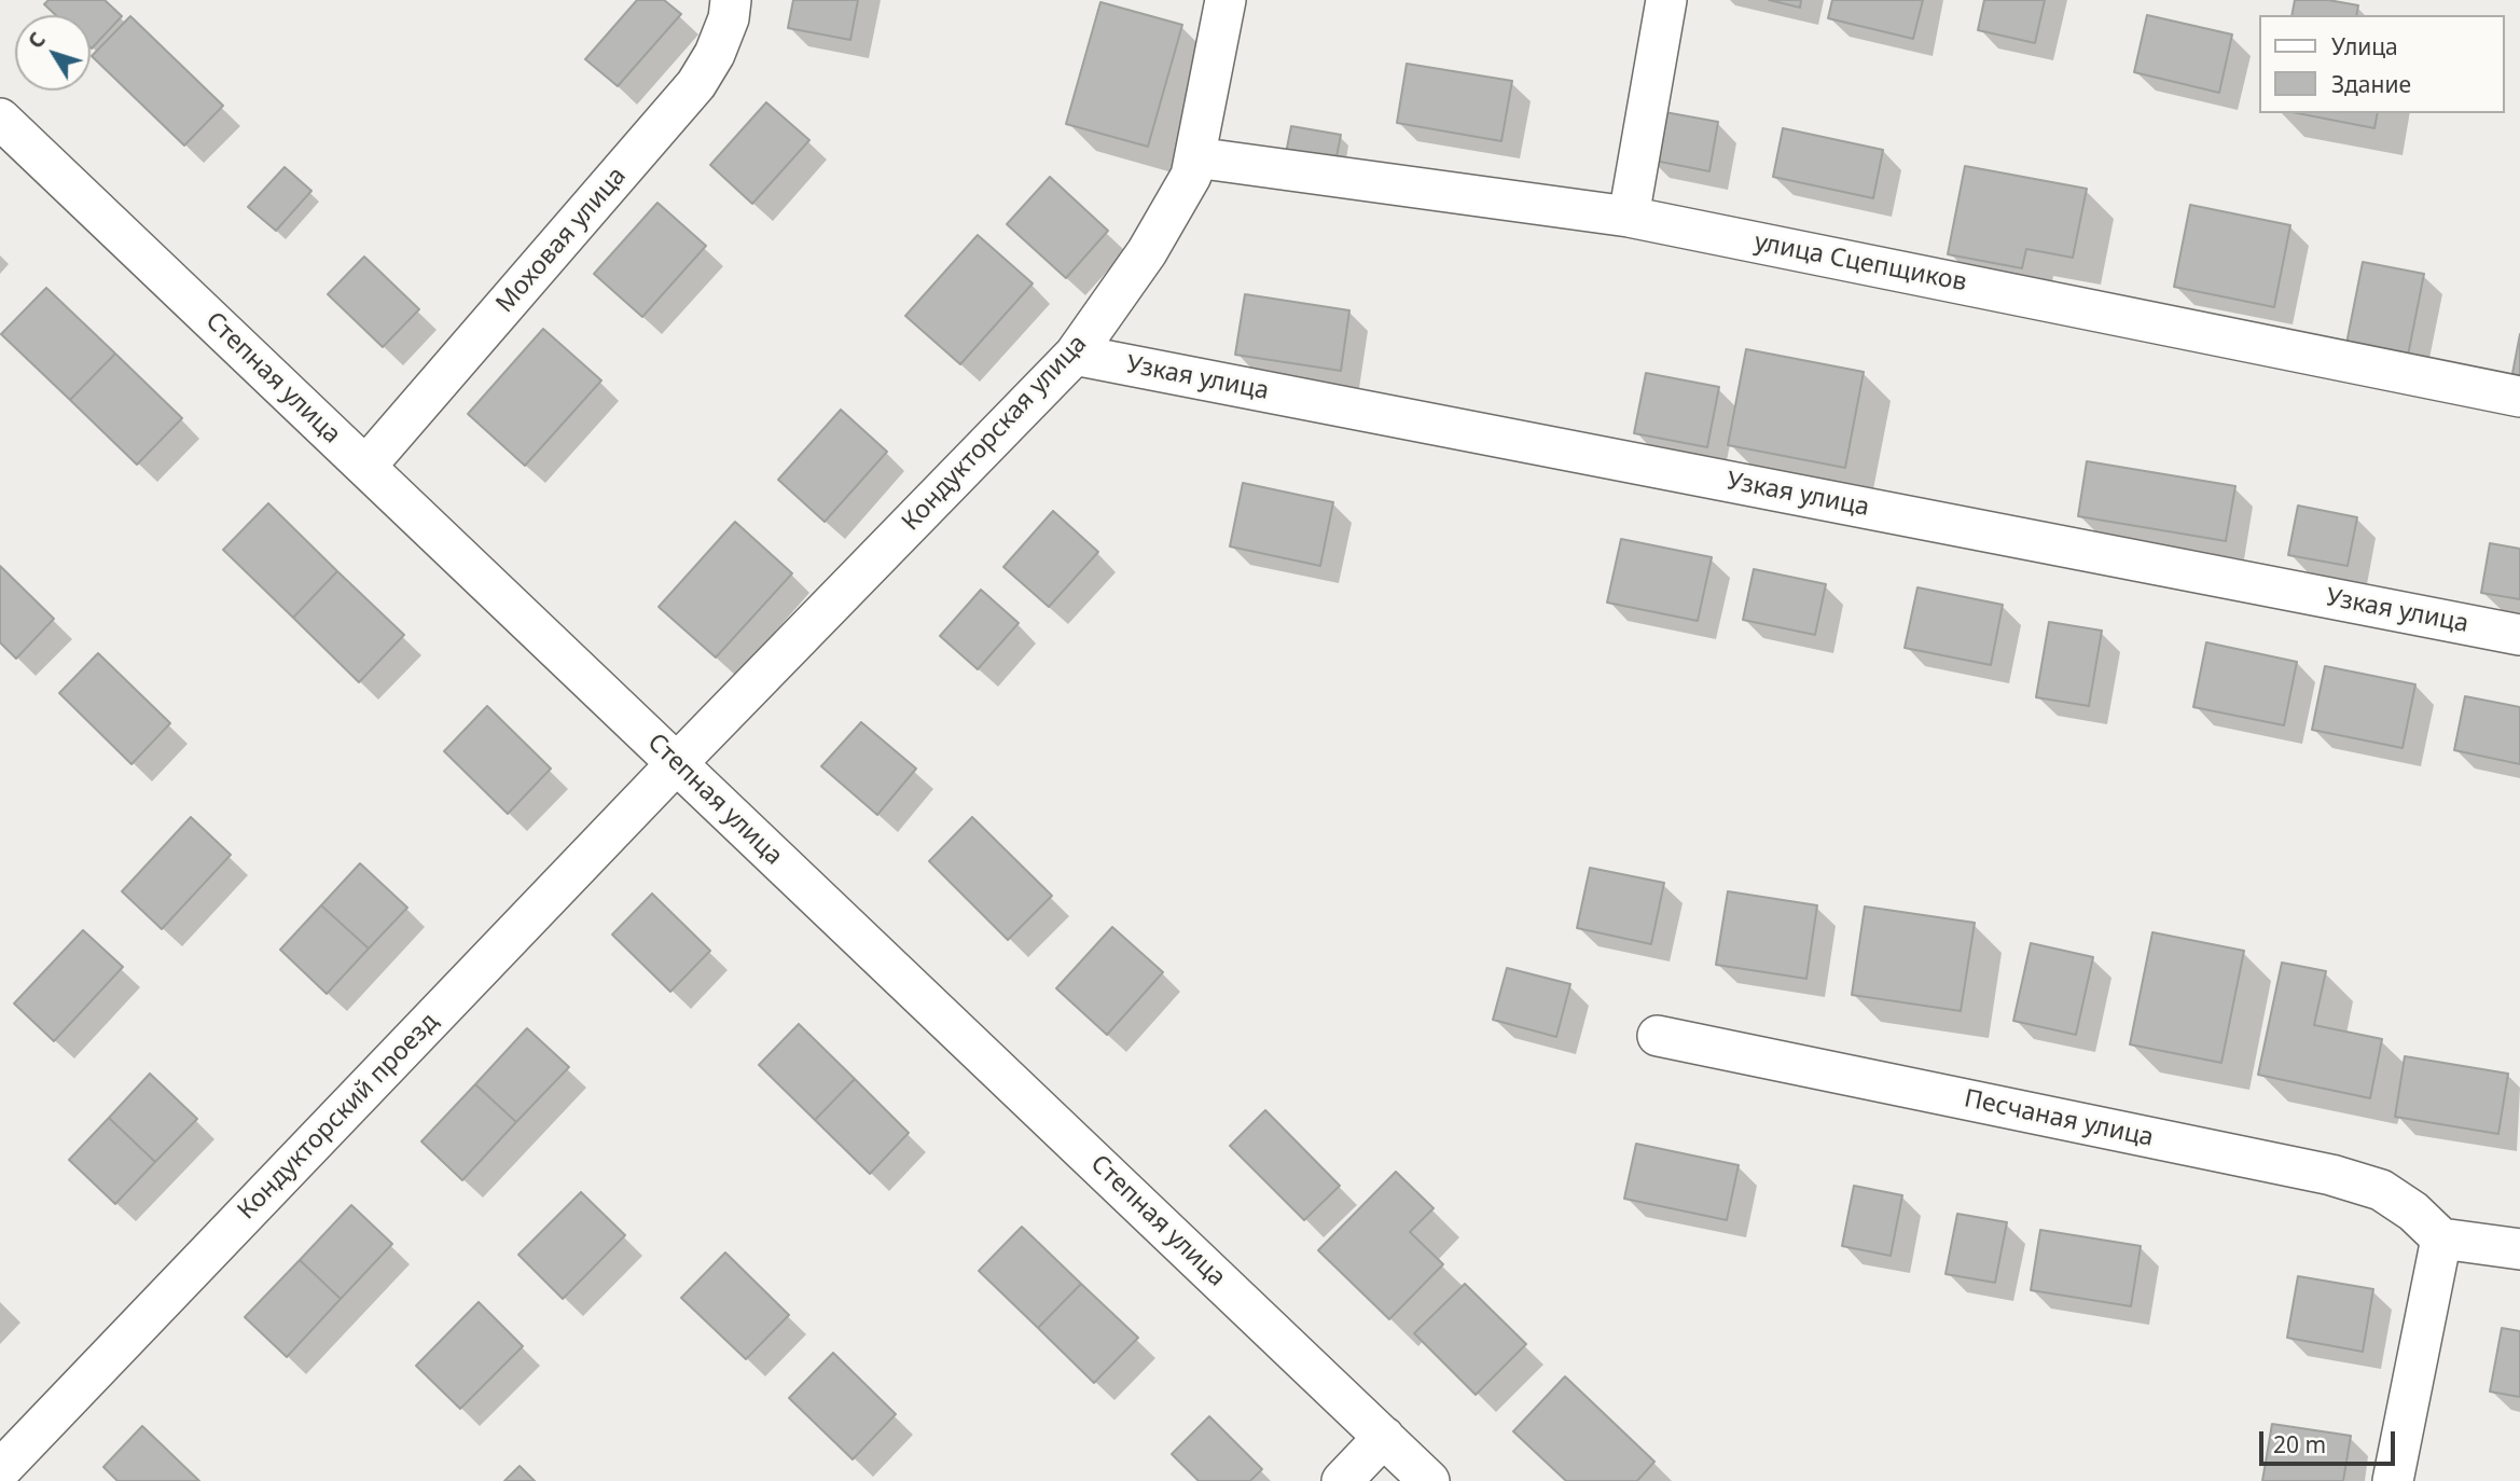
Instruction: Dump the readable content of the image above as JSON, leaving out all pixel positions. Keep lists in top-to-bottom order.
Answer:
{
  "streets": {
    "street": [
      "Моховая улица",
      "улица Сцепщиков",
      "Степная улица",
      "Узкая улица",
      "Кондукторская улица",
      "Кондукторский проезд",
      "Песчаная улица"
    ]
  },
  "crossings": [
    ["Моховая улица", "Степная улица"],
    ["улица Сцепщиков", "Кондукторская улица"],
    ["Степная улица", "Кондукторская улица"],
    ["Степная улица", "Кондукторский проезд"],
    ["Узкая улица", "Кондукторская улица"],
    ["Кондукторская улица", "Кондукторский проезд"]
  ],
  "legend": ["Улица", "Здание"],
  "scale_bar": "20 m",
  "north": "top left"
}
